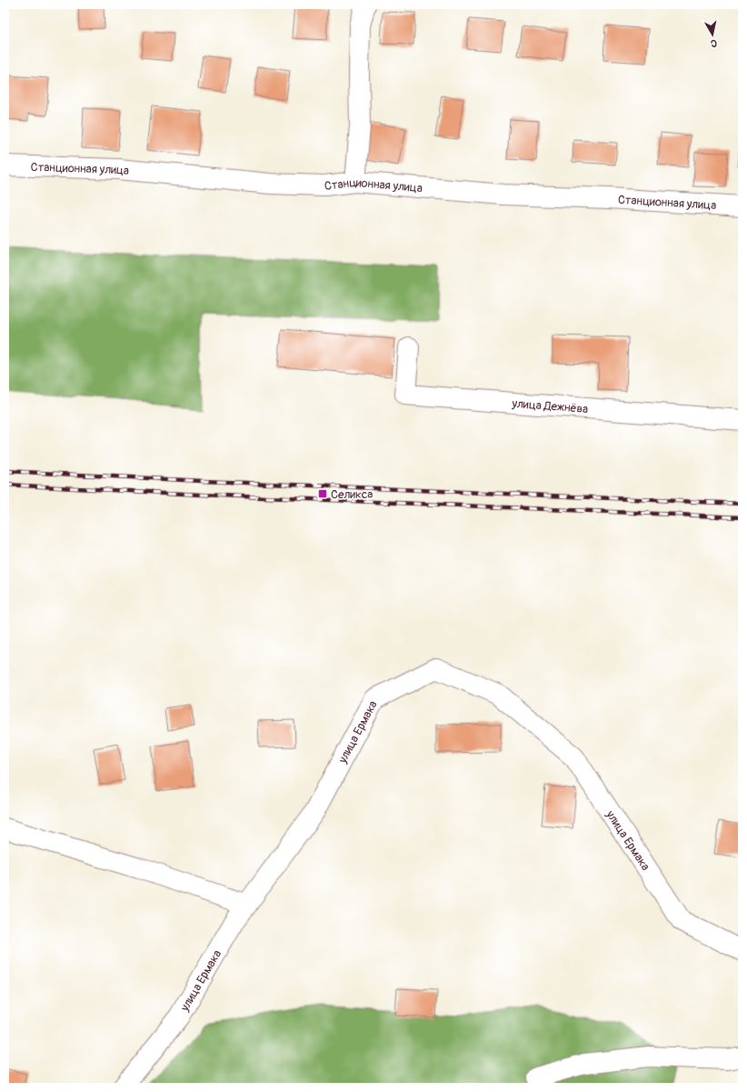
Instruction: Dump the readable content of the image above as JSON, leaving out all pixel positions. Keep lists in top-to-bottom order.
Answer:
{
  "streets": {
    "street": ["Станционная улица", "улица Дежнёва", "улица Ермака"]
  },
  "places": {
    "transit": ["Селикса"]
  },
  "north": "bottom"
}
